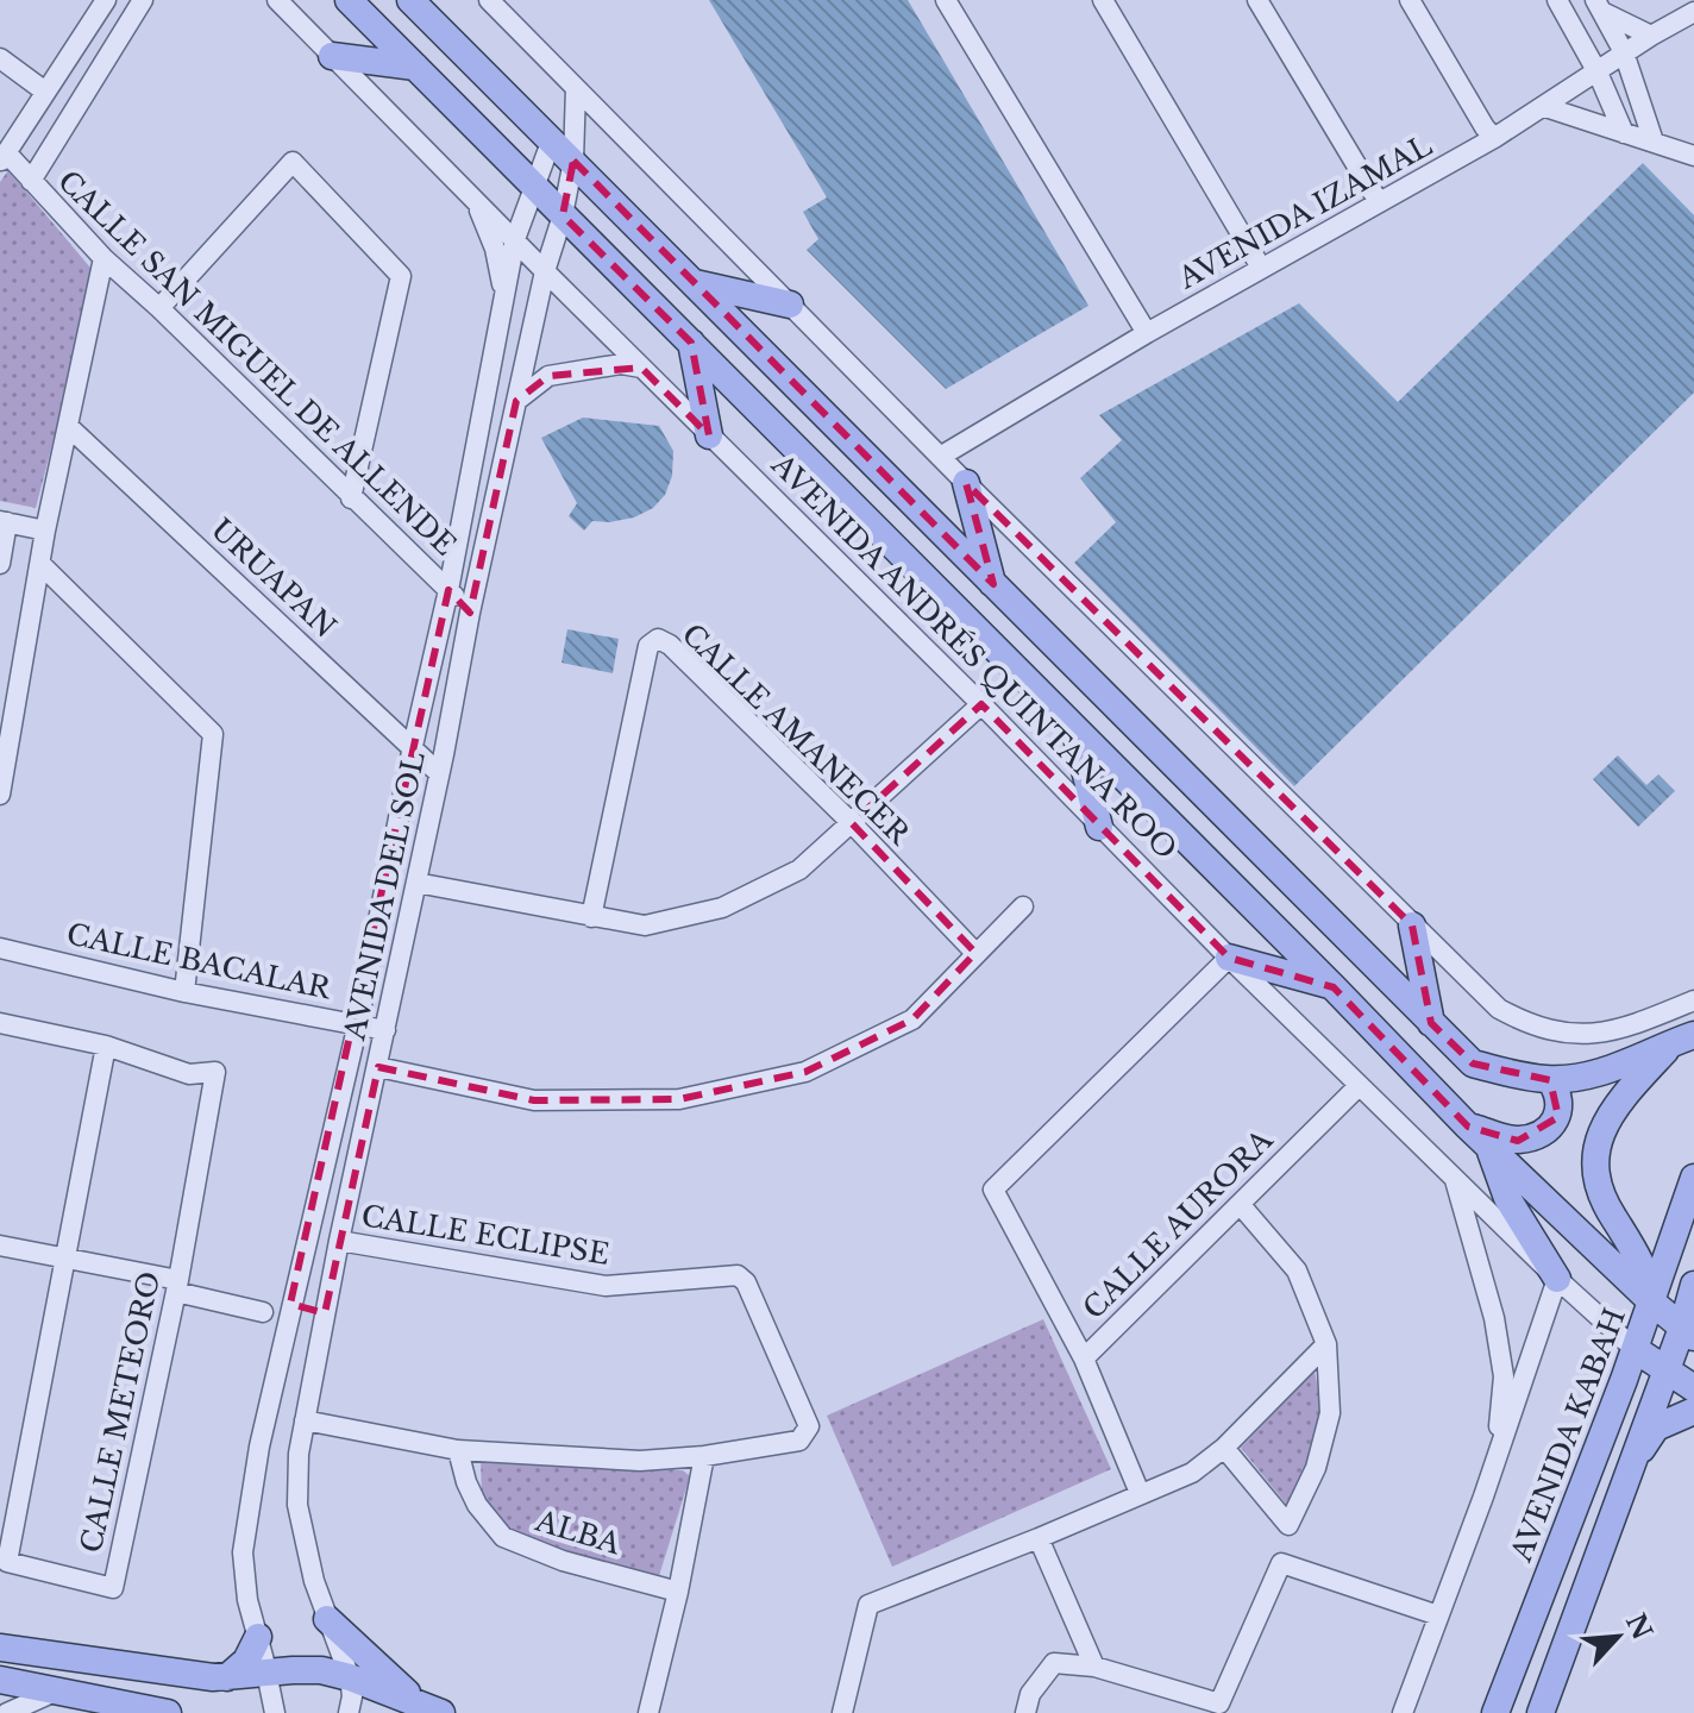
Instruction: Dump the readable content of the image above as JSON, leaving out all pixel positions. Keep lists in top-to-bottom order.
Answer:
{
  "streets": {
    "main road": ["AVENIDA ANDRÉS QUINTANA ROO", "AVENIDA KABAH"],
    "street": [
      "AVENIDA IZAMAL",
      "CALLE SAN MIGUEL DE ALLENDE",
      "URUAPAN",
      "CALLE AMANECER",
      "AVENIDA DEL SOL",
      "CALLE BACALAR",
      "CALLE AURORA",
      "CALLE ECLIPSE",
      "CALLE METEORO",
      "ALBA"
    ]
  },
  "crossings": [
    ["CALLE SAN MIGUEL DE ALLENDE", "AVENIDA DEL SOL"],
    ["URUAPAN", "AVENIDA DEL SOL"],
    ["AVENIDA ANDRÉS QUINTANA ROO", "AVENIDA DEL SOL"],
    ["AVENIDA ANDRÉS QUINTANA ROO", "CALLE AURORA"],
    ["AVENIDA ANDRÉS QUINTANA ROO", "AVENIDA KABAH"],
    ["AVENIDA DEL SOL", "CALLE BACALAR"],
    ["AVENIDA DEL SOL", "CALLE ECLIPSE"],
    ["CALLE ECLIPSE", "ALBA"]
  ],
  "north": "top right"
}
